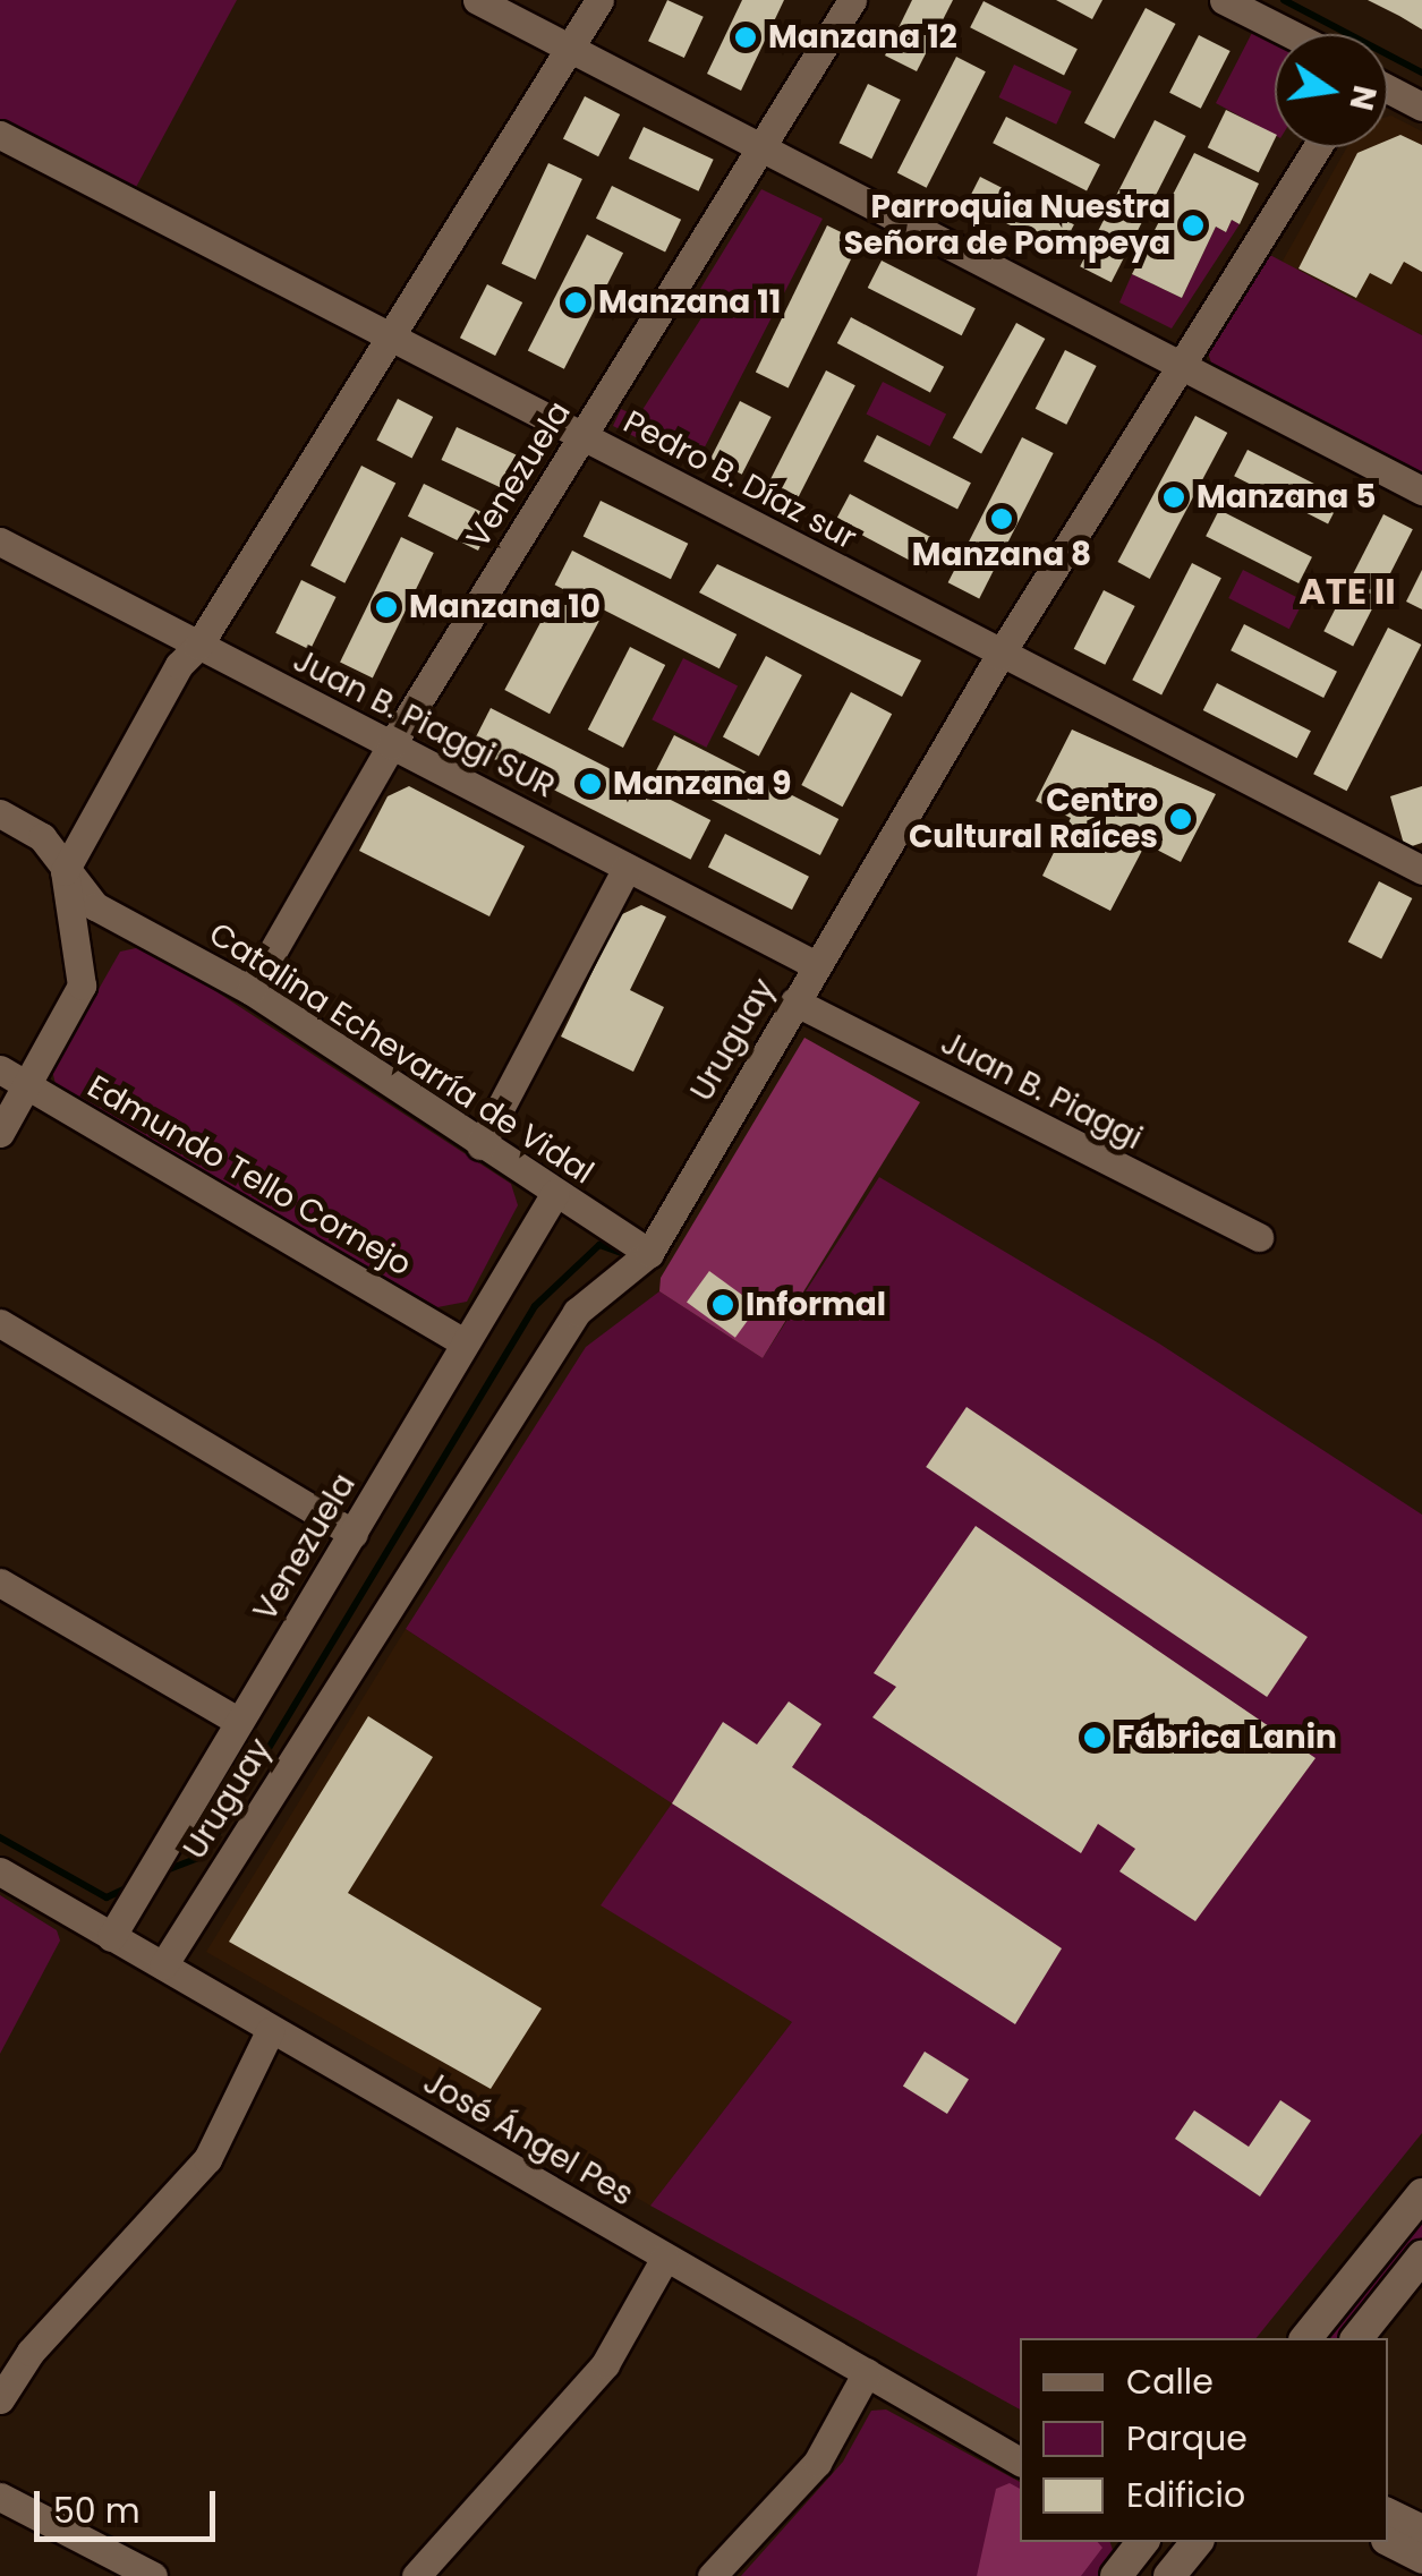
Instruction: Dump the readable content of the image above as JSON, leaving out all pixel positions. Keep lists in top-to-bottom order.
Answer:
{
  "streets": {
    "street": [
      "Venezuela",
      "Pedro B. Díaz sur",
      "Juan B. Piaggi SUR",
      "Uruguay",
      "Catalina Echevarría de Vidal",
      "Juan B. Piaggi",
      "Edmundo Tello Cornejo",
      "José Ángel Pes"
    ]
  },
  "crossings": [
    ["Venezuela", "Pedro B. Díaz sur"],
    ["Venezuela", "Juan B. Piaggi SUR"],
    ["Venezuela", "Catalina Echevarría de Vidal"],
    ["Venezuela", "Edmundo Tello Cornejo"],
    ["Venezuela", "José Ángel Pes"],
    ["Pedro B. Díaz sur", "Uruguay"],
    ["Juan B. Piaggi SUR", "Uruguay"],
    ["Uruguay", "Catalina Echevarría de Vidal"],
    ["Uruguay", "Juan B. Piaggi"],
    ["Uruguay", "José Ángel Pes"]
  ],
  "districts": ["ATE II"],
  "places": [
    "Manzana 12",
    "Parroquia Nuestra Señora de Pompeya",
    "Manzana 11",
    "Manzana 5",
    "Manzana 8",
    "Manzana 10",
    "Manzana 9",
    "Centro Cultural Raíces",
    "Informal",
    "Fábrica Lanin"
  ],
  "legend": ["Calle", "Parque", "Edificio"],
  "scale_bar": "50 m",
  "north": "right"
}
